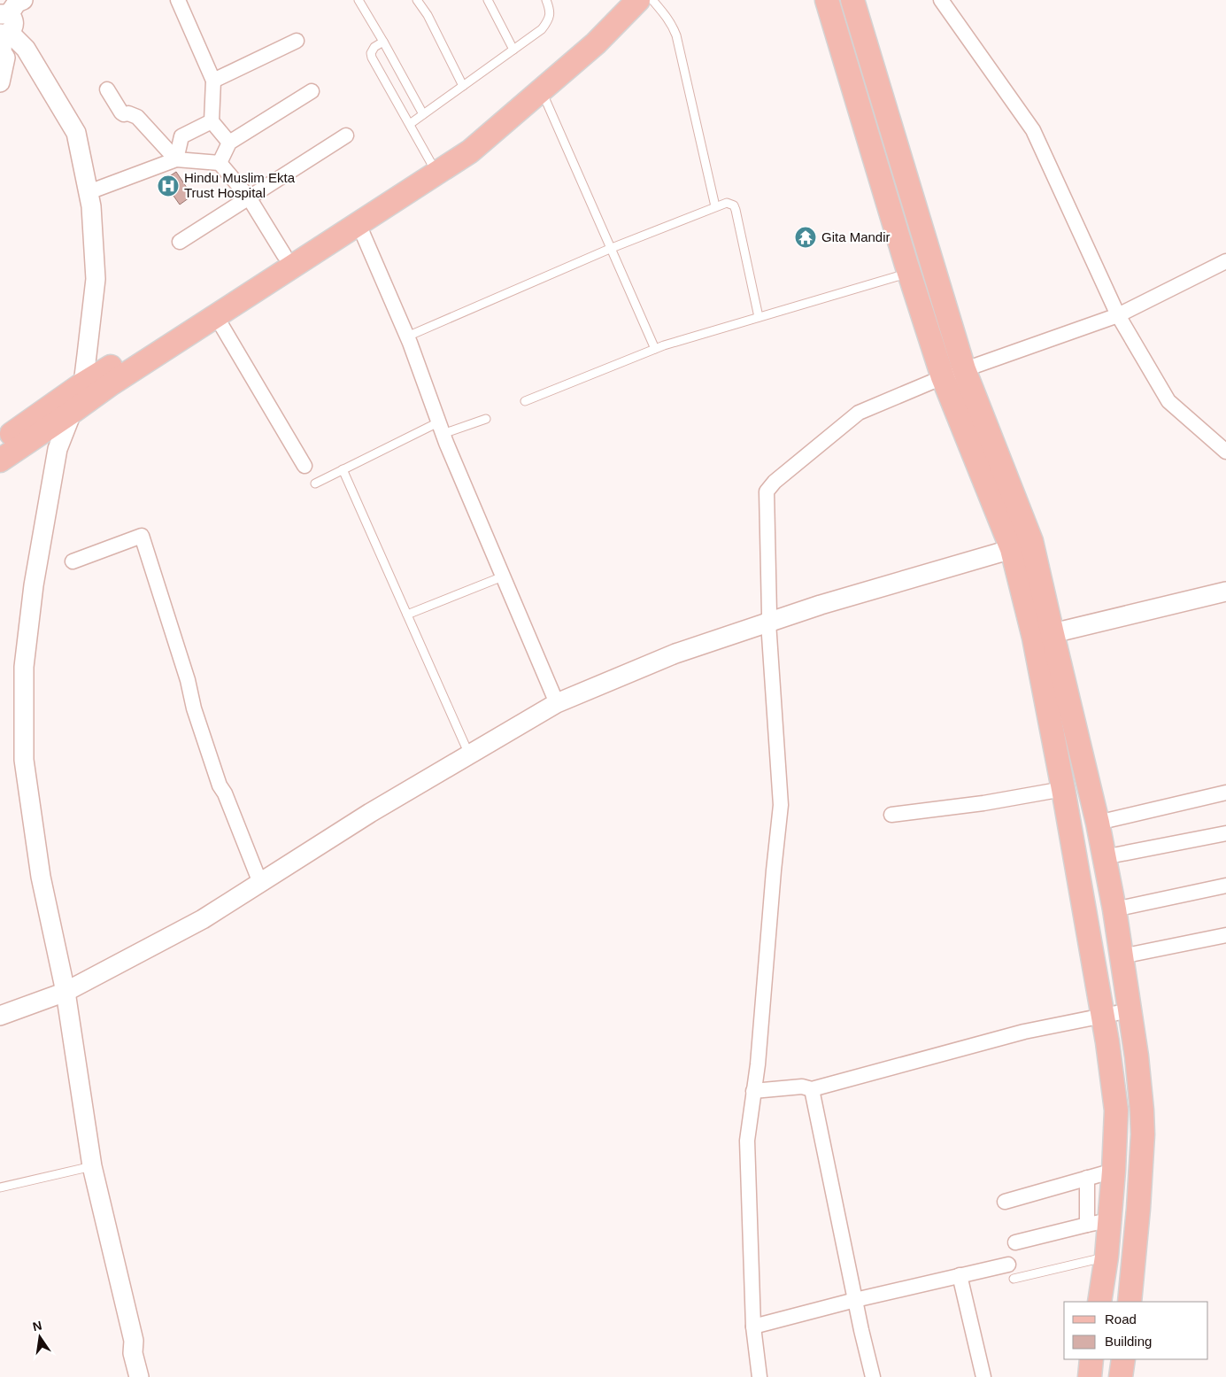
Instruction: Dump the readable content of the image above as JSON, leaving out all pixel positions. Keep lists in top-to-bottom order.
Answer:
{
  "places": {
    "hospital": ["Hindu Muslim Ekta Trust Hospital"],
    "temple": ["Gita Mandir"]
  },
  "legend": ["Road", "Building"],
  "north": "top"
}
